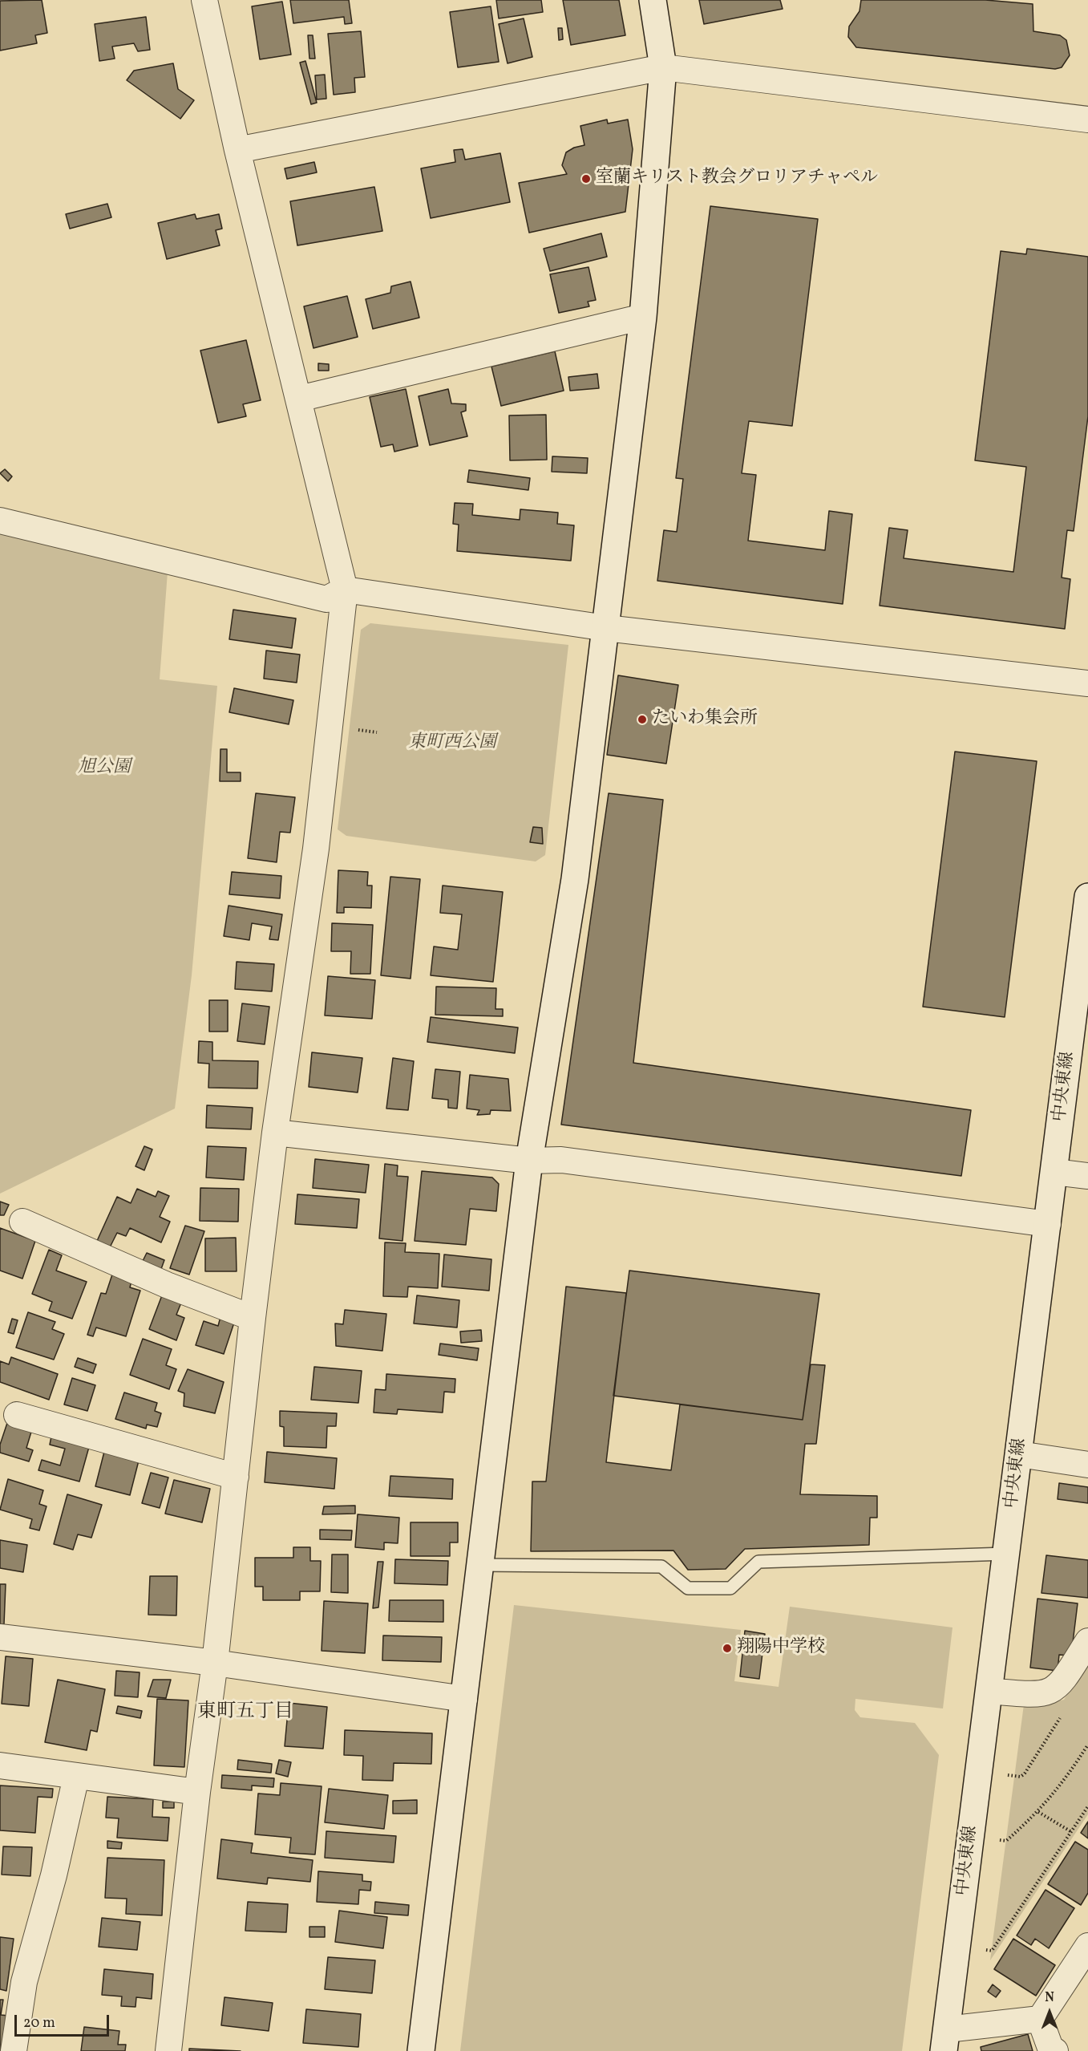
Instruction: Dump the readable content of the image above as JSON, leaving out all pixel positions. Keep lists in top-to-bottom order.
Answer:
{
  "streets": {
    "street": ["中央東線"]
  },
  "districts": ["東町五丁目"],
  "parks": ["東町西公園", "旭公園"],
  "places": ["室蘭キリスト教会グロリアチャペル", "たいわ集会所", "翔陽中学校"],
  "scale_bar": "20 m",
  "north": "top"
}
